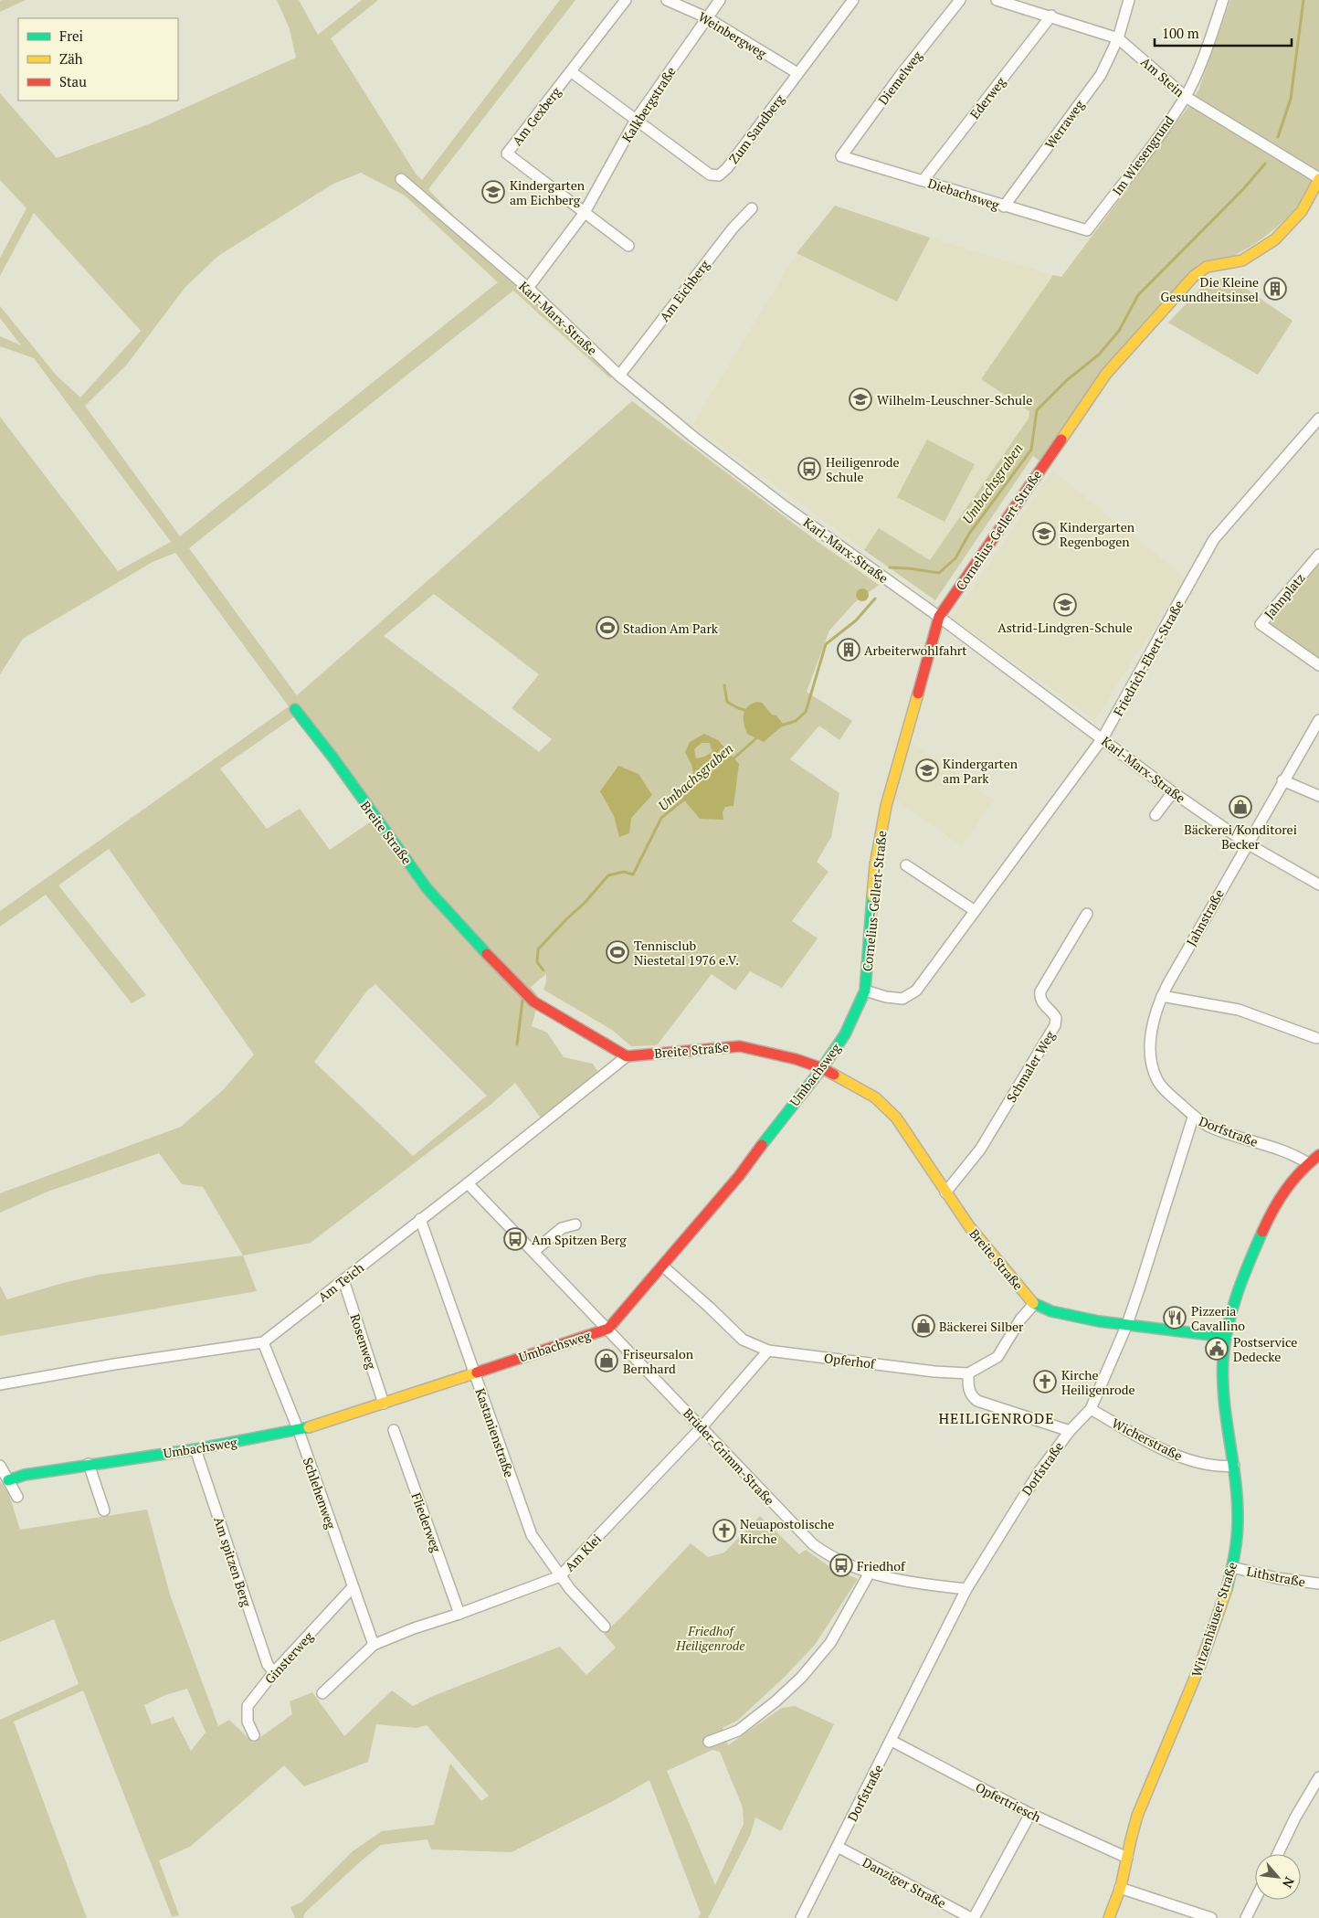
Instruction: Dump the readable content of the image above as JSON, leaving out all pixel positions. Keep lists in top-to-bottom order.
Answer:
{
  "streets": {
    "street": [
      "Weinbergweg",
      "Am Stein",
      "Diemelweg",
      "Ederweg",
      "Kalkbergstraße",
      "Am Gexberg",
      "Werraweg",
      "Zum Sandberg",
      "Im Wiesengrund",
      "Diebachsweg",
      "Am Eichberg",
      "Karl-Marx-Straße",
      "Cornelius-Gellert-Straße",
      "Jahnplatz",
      "Friedrich-Ebert-Straße",
      "Breite Straße",
      "Jahnstraße",
      "Schmaler Weg",
      "Umbachsweg",
      "Dorfstraße",
      "Am Teich",
      "Rosenweg",
      "Opferhof",
      "Kastanienstraße",
      "Wicherstraße",
      "Brüder-Grimm-Straße",
      "Schlehenweg",
      "Fliederweg",
      "Am Klei",
      "Am spitzen Berg",
      "Lithstraße",
      "Witzenhäuser Straße",
      "Ginsterweg",
      "Opfertriesch",
      "Danziger Straße"
    ]
  },
  "crossings": [
    ["Weinbergweg", "Kalkbergstraße"],
    ["Weinbergweg", "Zum Sandberg"],
    ["Am Stein", "Ederweg"],
    ["Am Stein", "Werraweg"],
    ["Am Stein", "Im Wiesengrund"],
    ["Am Stein", "Cornelius-Gellert-Straße"],
    ["Diemelweg", "Diebachsweg"],
    ["Ederweg", "Diebachsweg"],
    ["Kalkbergstraße", "Am Gexberg"],
    ["Kalkbergstraße", "Zum Sandberg"],
    ["Kalkbergstraße", "Karl-Marx-Straße"],
    ["Werraweg", "Diebachsweg"],
    ["Im Wiesengrund", "Diebachsweg"],
    ["Am Eichberg", "Karl-Marx-Straße"],
    ["Karl-Marx-Straße", "Cornelius-Gellert-Straße"],
    ["Karl-Marx-Straße", "Friedrich-Ebert-Straße"],
    ["Karl-Marx-Straße", "Jahnstraße"],
    ["Cornelius-Gellert-Straße", "Friedrich-Ebert-Straße"],
    ["Cornelius-Gellert-Straße", "Umbachsweg"],
    ["Friedrich-Ebert-Straße", "Umbachsweg"],
    ["Breite Straße", "Schmaler Weg"],
    ["Breite Straße", "Umbachsweg"],
    ["Breite Straße", "Am Teich"],
    ["Jahnstraße", "Dorfstraße"],
    ["Umbachsweg", "Rosenweg"],
    ["Umbachsweg", "Opferhof"],
    ["Umbachsweg", "Kastanienstraße"],
    ["Umbachsweg", "Brüder-Grimm-Straße"],
    ["Umbachsweg", "Schlehenweg"],
    ["Umbachsweg", "Am spitzen Berg"],
    ["Dorfstraße", "Wicherstraße"],
    ["Dorfstraße", "Brüder-Grimm-Straße"],
    ["Dorfstraße", "Witzenhäuser Straße"],
    ["Dorfstraße", "Opfertriesch"],
    ["Dorfstraße", "Danziger Straße"],
    ["Am Teich", "Rosenweg"],
    ["Am Teich", "Kastanienstraße"],
    ["Am Teich", "Brüder-Grimm-Straße"],
    ["Am Teich", "Schlehenweg"],
    ["Opferhof", "Am Klei"],
    ["Kastanienstraße", "Am Klei"],
    ["Wicherstraße", "Witzenhäuser Straße"],
    ["Brüder-Grimm-Straße", "Am Klei"],
    ["Schlehenweg", "Am Klei"],
    ["Schlehenweg", "Ginsterweg"],
    ["Fliederweg", "Am Klei"],
    ["Am spitzen Berg", "Ginsterweg"],
    ["Lithstraße", "Witzenhäuser Straße"],
    ["Witzenhäuser Straße", "Opfertriesch"]
  ],
  "districts": ["HEILIGENRODE"],
  "water": ["Umbachsgraben"],
  "parks": ["Friedhof Heiligenrode"],
  "places": {
    "school or university": [
      "Kindergarten am Eichberg",
      "Wilhelm-Leuschner-Schule",
      "Kindergarten Regenbogen",
      "Astrid-Lindgren-Schule",
      "Kindergarten am Park"
    ],
    "building": ["Die Kleine Gesundheitsinsel", "Arbeiterwohlfahrt"],
    "bus stop": ["Heiligenrode Schule", "Am Spitzen Berg", "Friedhof"],
    "sports": ["Stadion Am Park", "Tennisclub Niestetal 1976 e.V."],
    "shop": ["Bäckerei/Konditorei Becker", "Bäckerei Silber", "Friseursalon Bernhard"],
    "restaurant": ["Pizzeria Cavallino"],
    "public building": ["Postservice Dedecke"],
    "church": ["Kirche Heiligenrode", "Neuapostolische Kirche"]
  },
  "legend": ["Frei", "Zäh", "Stau"],
  "scale_bar": "100 m",
  "north": "bottom right"
}
